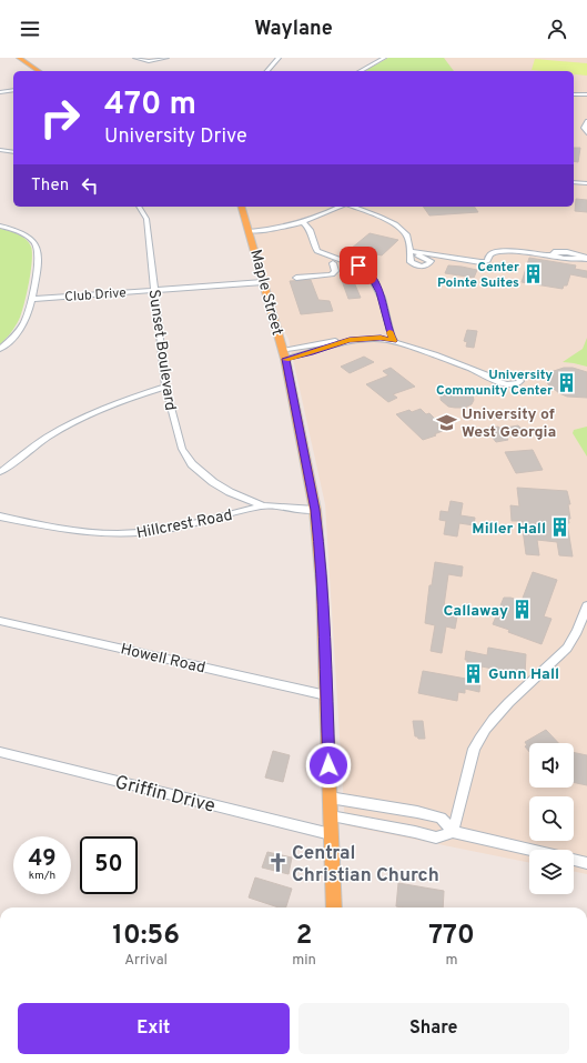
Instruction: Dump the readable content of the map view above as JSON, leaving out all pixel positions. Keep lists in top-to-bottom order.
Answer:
{
  "streets": {
    "main road": ["Maple Street"],
    "street": [
      "Club Drive",
      "Sunset Boulevard",
      "Hillcrest Road",
      "Howell Road",
      "Griffin Drive"
    ]
  },
  "crossings": [
    ["Maple Street", "Club Drive"],
    ["Maple Street", "Sunset Boulevard"],
    ["Maple Street", "Howell Road"],
    ["Maple Street", "Griffin Drive"],
    ["Club Drive", "Sunset Boulevard"],
    ["Sunset Boulevard", "Hillcrest Road"]
  ],
  "places": {
    "building": [
      "Center Pointe Suites",
      "University Community Center",
      "Miller Hall",
      "Callaway",
      "Gunn Hall"
    ],
    "school or university": ["University of West Georgia"],
    "church": ["Central Christian Church"]
  },
  "page": {
    "header": "Waylane",
    "turn": ["470 m", "University Drive"],
    "then": "Then",
    "speed": "49 km/h",
    "limit": "50",
    "eta": [
      "10:56",
      "Arrival",
      "2",
      "min",
      "770",
      "m"
    ],
    "buttons": ["Exit", "Share"]
  }
}
